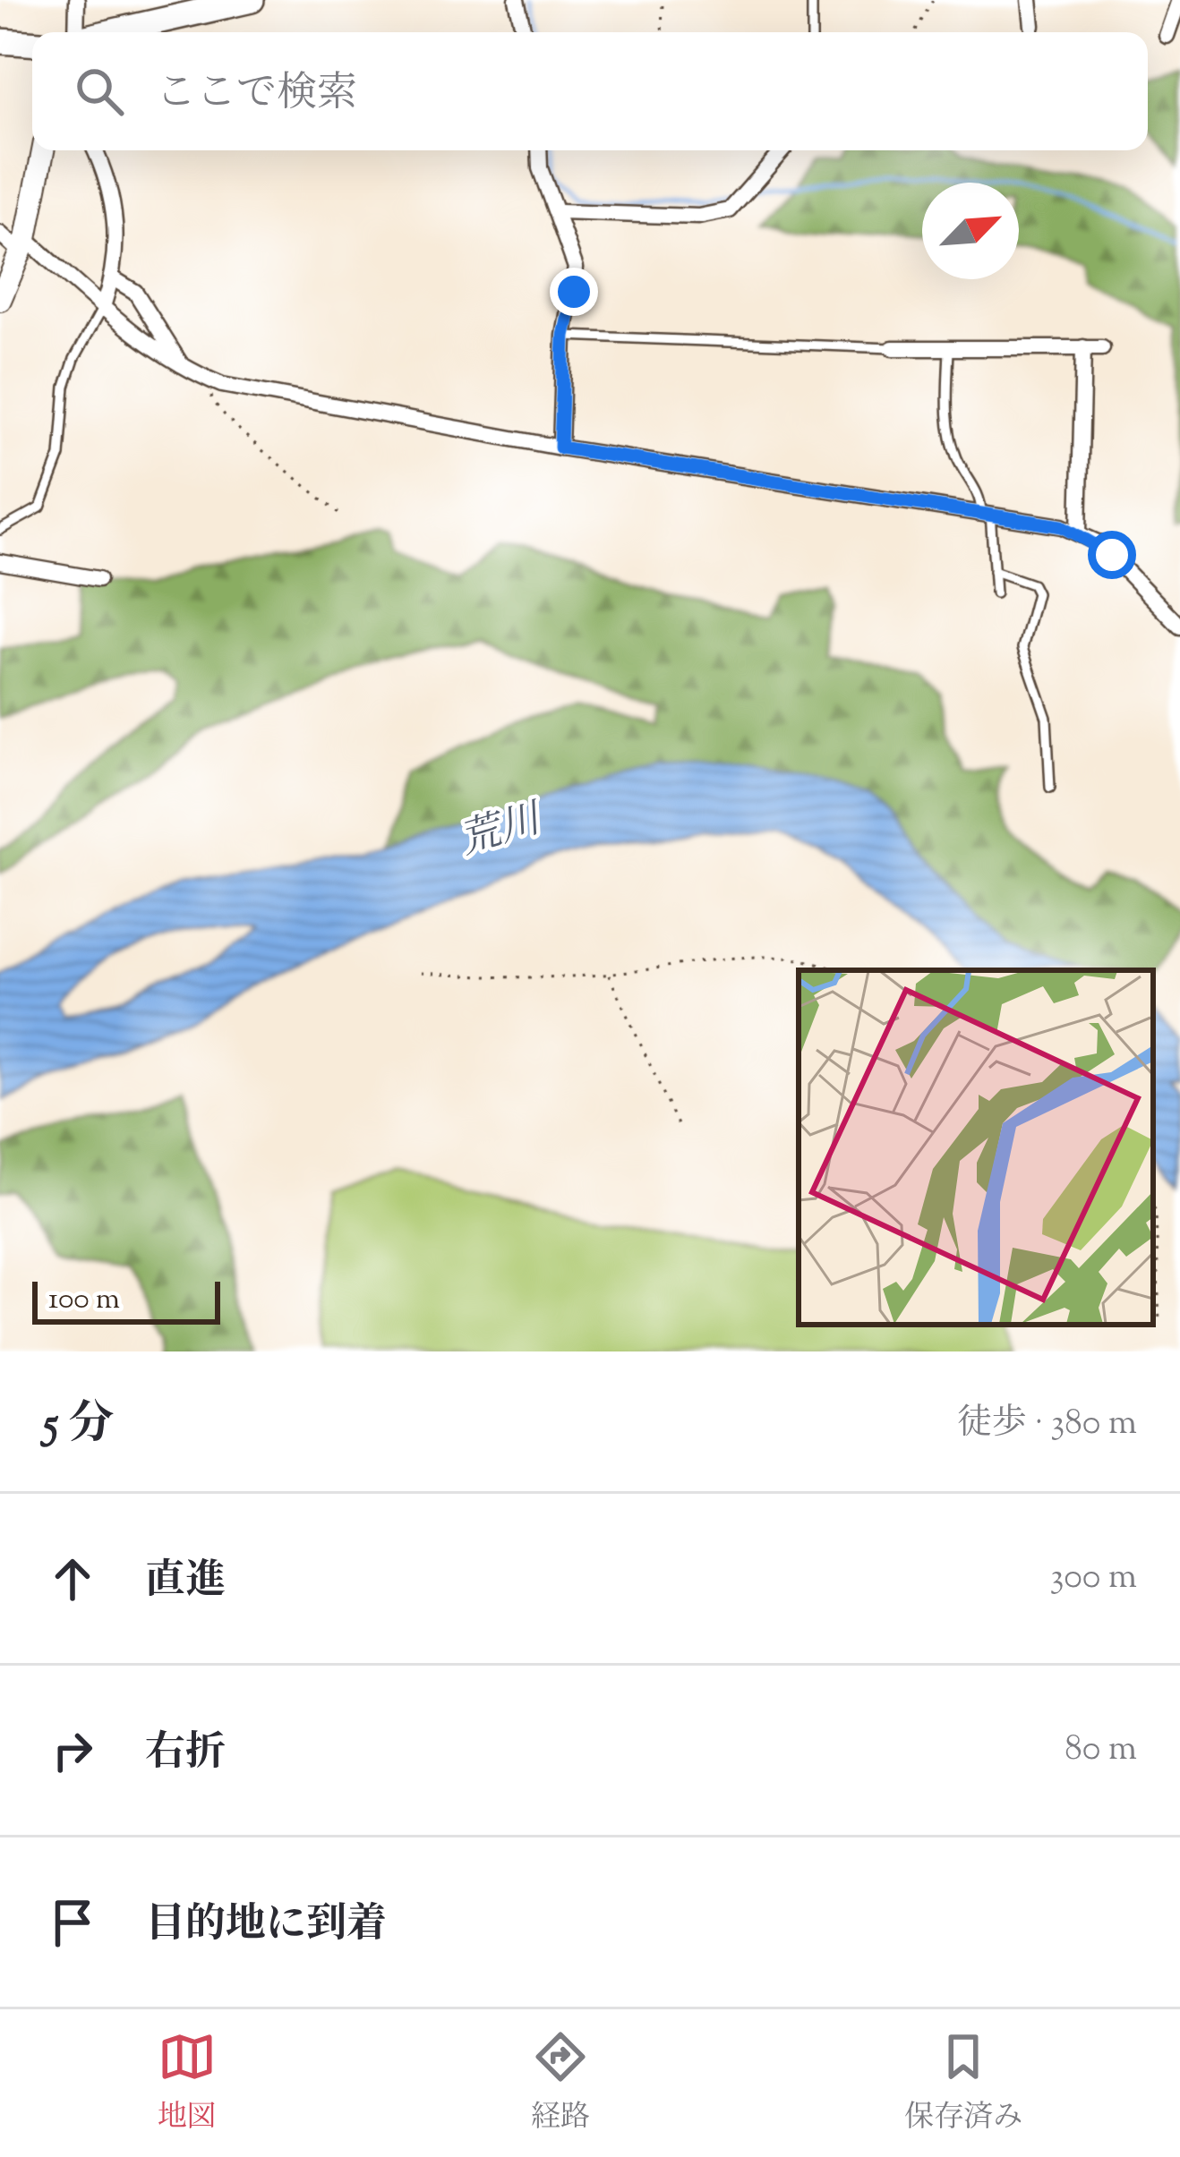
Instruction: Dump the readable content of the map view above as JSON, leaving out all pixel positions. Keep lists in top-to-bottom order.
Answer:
{
  "water": ["荒川"],
  "scale_bar": "100 m",
  "north": "top right",
  "page": {
    "search": "ここで検索",
    "scale": "100 m",
    "heading": ["5 分", "徒歩 · 380 m"],
    "list": [
      ["直進", "300 m"],
      ["右折", "80 m"],
      "目的地に到着"
    ],
    "nav": ["地図", "経路", "保存済み"]
  }
}
